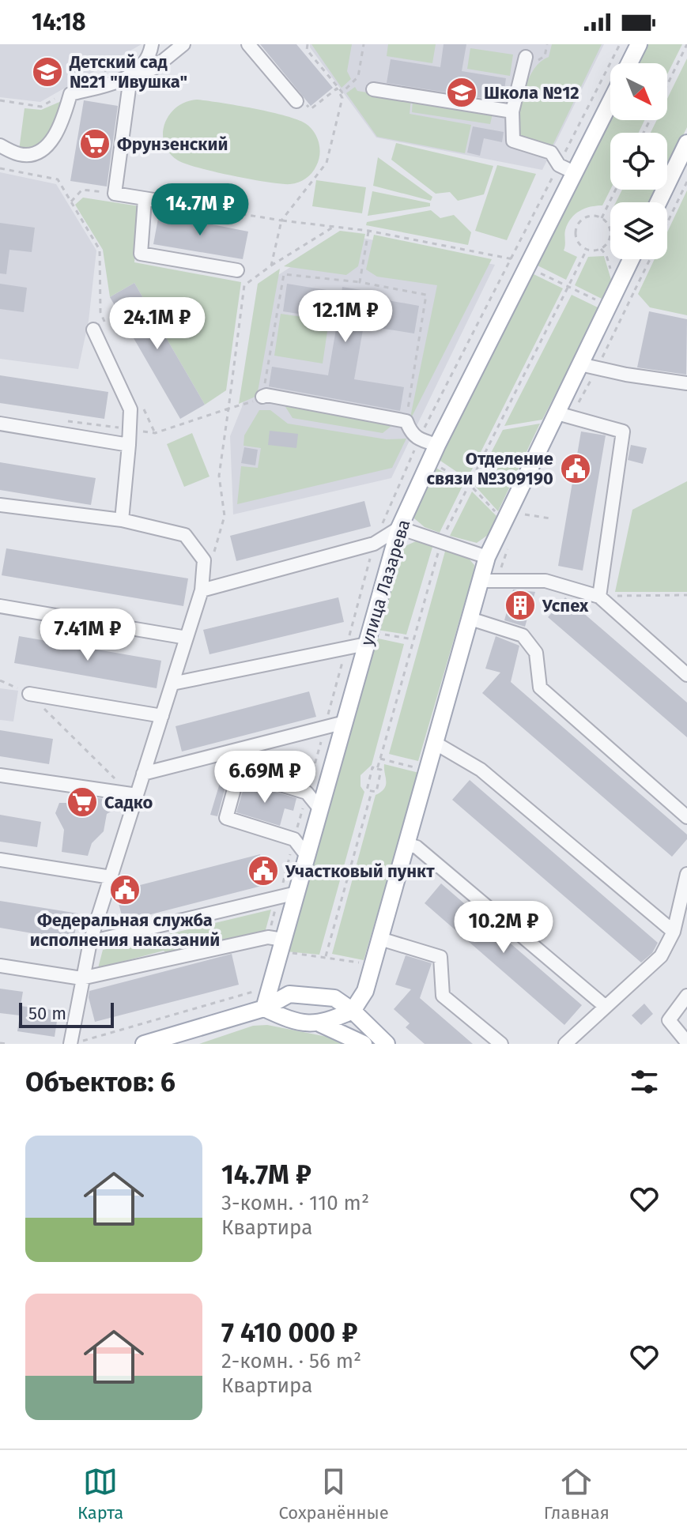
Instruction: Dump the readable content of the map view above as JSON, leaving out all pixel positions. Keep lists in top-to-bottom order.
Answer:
{
  "streets": {
    "main road": ["улица Лазарева"]
  },
  "places": {
    "school or university": ["Детский сад №21 \"Ивушка\"", "Школа №12"],
    "supermarket": ["Фрунзенский", "Садко"],
    "public building": ["Отделение связи №309190", "Участковый пункт", "Федеральная служба исполнения наказаний"],
    "building": ["Успех"]
  },
  "scale_bar": "50 m",
  "north": "bottom right",
  "page": {
    "status": "14:18",
    "price": [
      "14.7M ₽",
      "12.1M ₽",
      "24.1M ₽",
      "7.41M ₽",
      "6.69M ₽",
      "10.2M ₽"
    ],
    "scale": "50 m",
    "heading": "Объектов: 6",
    "list": [
      {
        "name": "14.7M ₽",
        "note": "3-комн. · 110 m² · Квартира"
      },
      {
        "name": "7 410 000 ₽",
        "note": "2-комн. · 56 m² · Квартира"
      }
    ],
    "tabs": ["Карта", "Сохранённые", "Главная"]
  }
}
